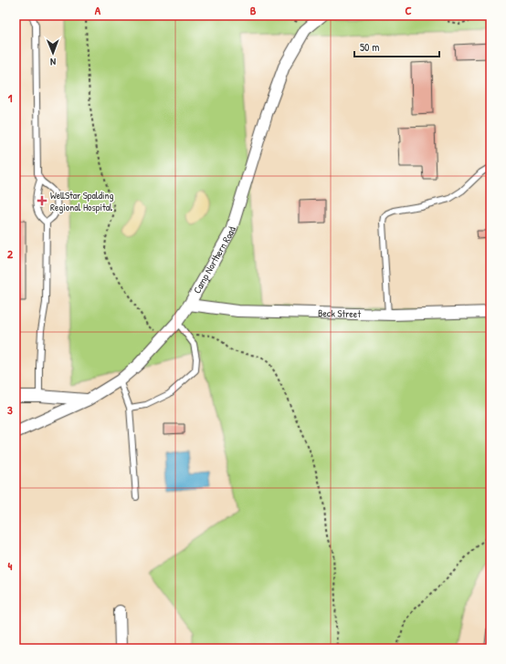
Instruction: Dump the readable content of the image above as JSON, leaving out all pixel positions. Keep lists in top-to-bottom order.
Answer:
{
  "streets": {
    "street": ["Camp Northern Road", "Beck Street"]
  },
  "crossings": [
    ["Camp Northern Road", "Beck Street"]
  ],
  "places": {
    "health": ["WellStar Spalding Regional Hospital"]
  },
  "scale_bar": "50 m",
  "north": "bottom",
  "grid": {
    "columns": ["A", "B", "C"],
    "rows": [
      "1",
      "2",
      "3",
      "4"
    ]
  }
}
